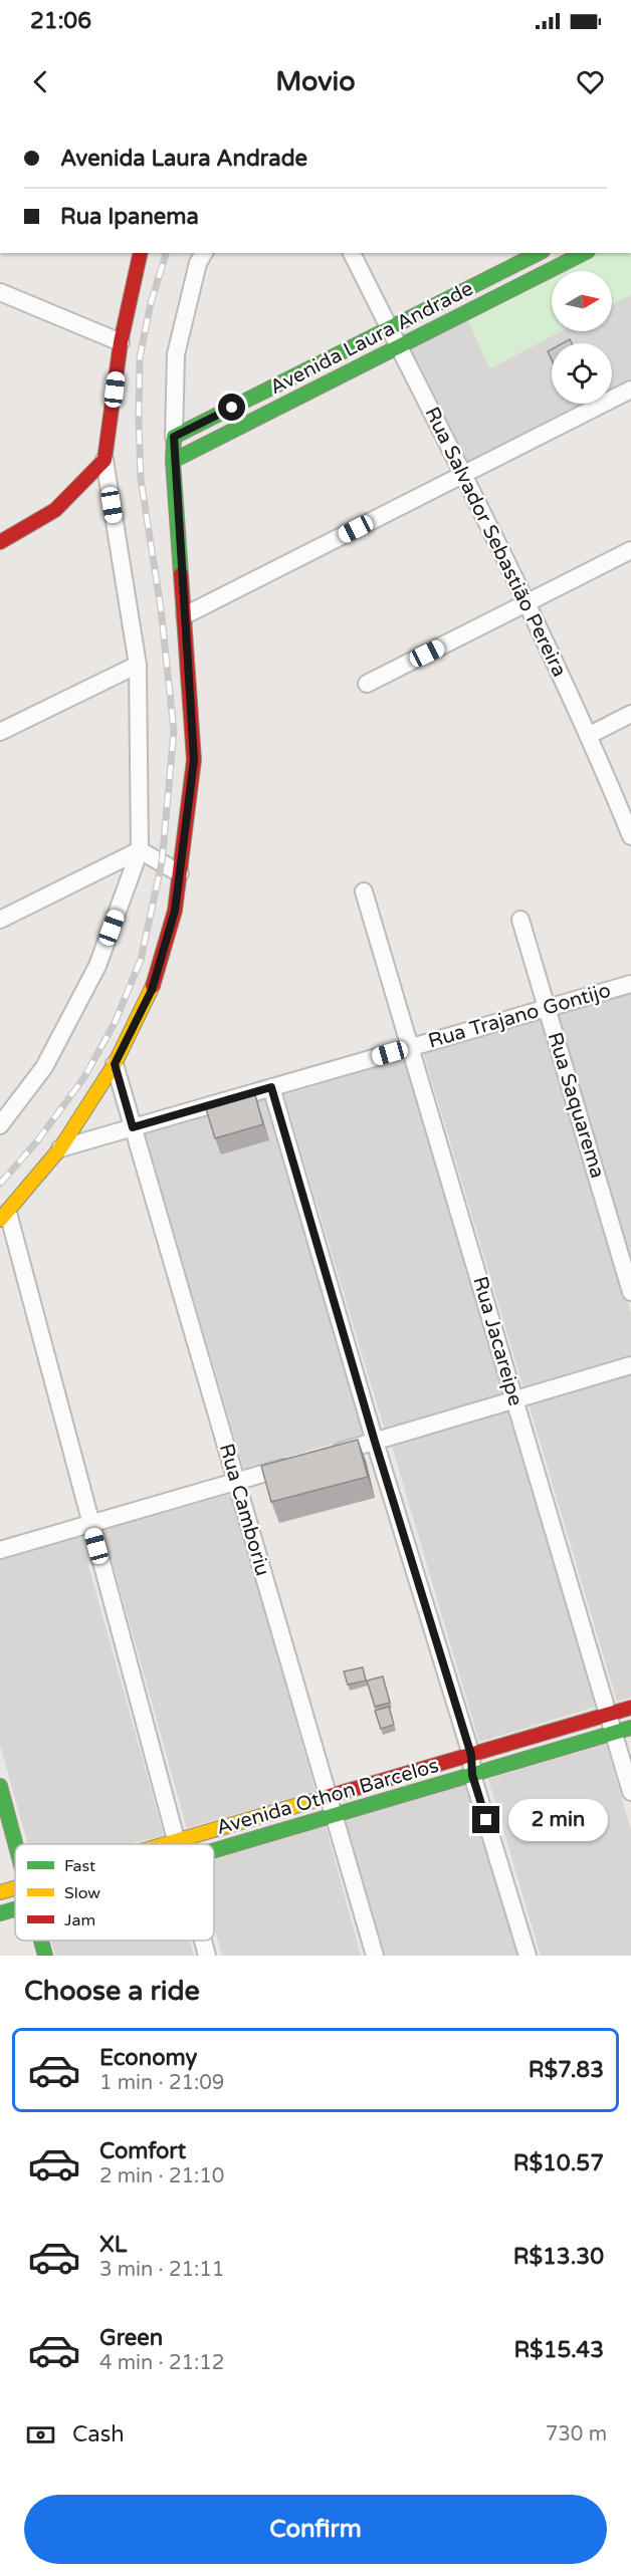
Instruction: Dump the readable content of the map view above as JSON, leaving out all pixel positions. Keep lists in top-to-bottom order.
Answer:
{
  "streets": {
    "street": [
      "Avenida Laura Andrade",
      "Rua Salvador Sebastião Pereira",
      "Rua Trajano Gontijo",
      "Rua Saquarema",
      "Rua Jacareipe",
      "Rua Camboriu",
      "Avenida Othon Barcelos"
    ]
  },
  "crossings": [
    ["Avenida Laura Andrade", "Rua Salvador Sebastião Pereira"],
    ["Rua Trajano Gontijo", "Rua Saquarema"],
    ["Rua Trajano Gontijo", "Rua Jacareipe"],
    ["Rua Trajano Gontijo", "Rua Camboriu"],
    ["Rua Jacareipe", "Avenida Othon Barcelos"],
    ["Rua Camboriu", "Avenida Othon Barcelos"]
  ],
  "legend": ["Fast", "Slow", "Jam"],
  "north": "right",
  "page": {
    "status": "21:06",
    "header": "Movio",
    "banner": ["Avenida Laura Andrade", "Rua Ipanema"],
    "bubble": "2 min",
    "heading": "Choose a ride",
    "list": [
      {
        "name": "Economy",
        "note": "1 min · 21:09",
        "value": "R$7.83"
      },
      {
        "name": "Comfort",
        "note": "2 min · 21:10",
        "value": "R$10.57"
      },
      {
        "name": "XL",
        "note": "3 min · 21:11",
        "value": "R$13.30"
      },
      {
        "name": "Green",
        "note": "4 min · 21:12",
        "value": "R$15.43"
      }
    ],
    "pay": ["Cash", "730 m"],
    "buttons": "Confirm"
  }
}
